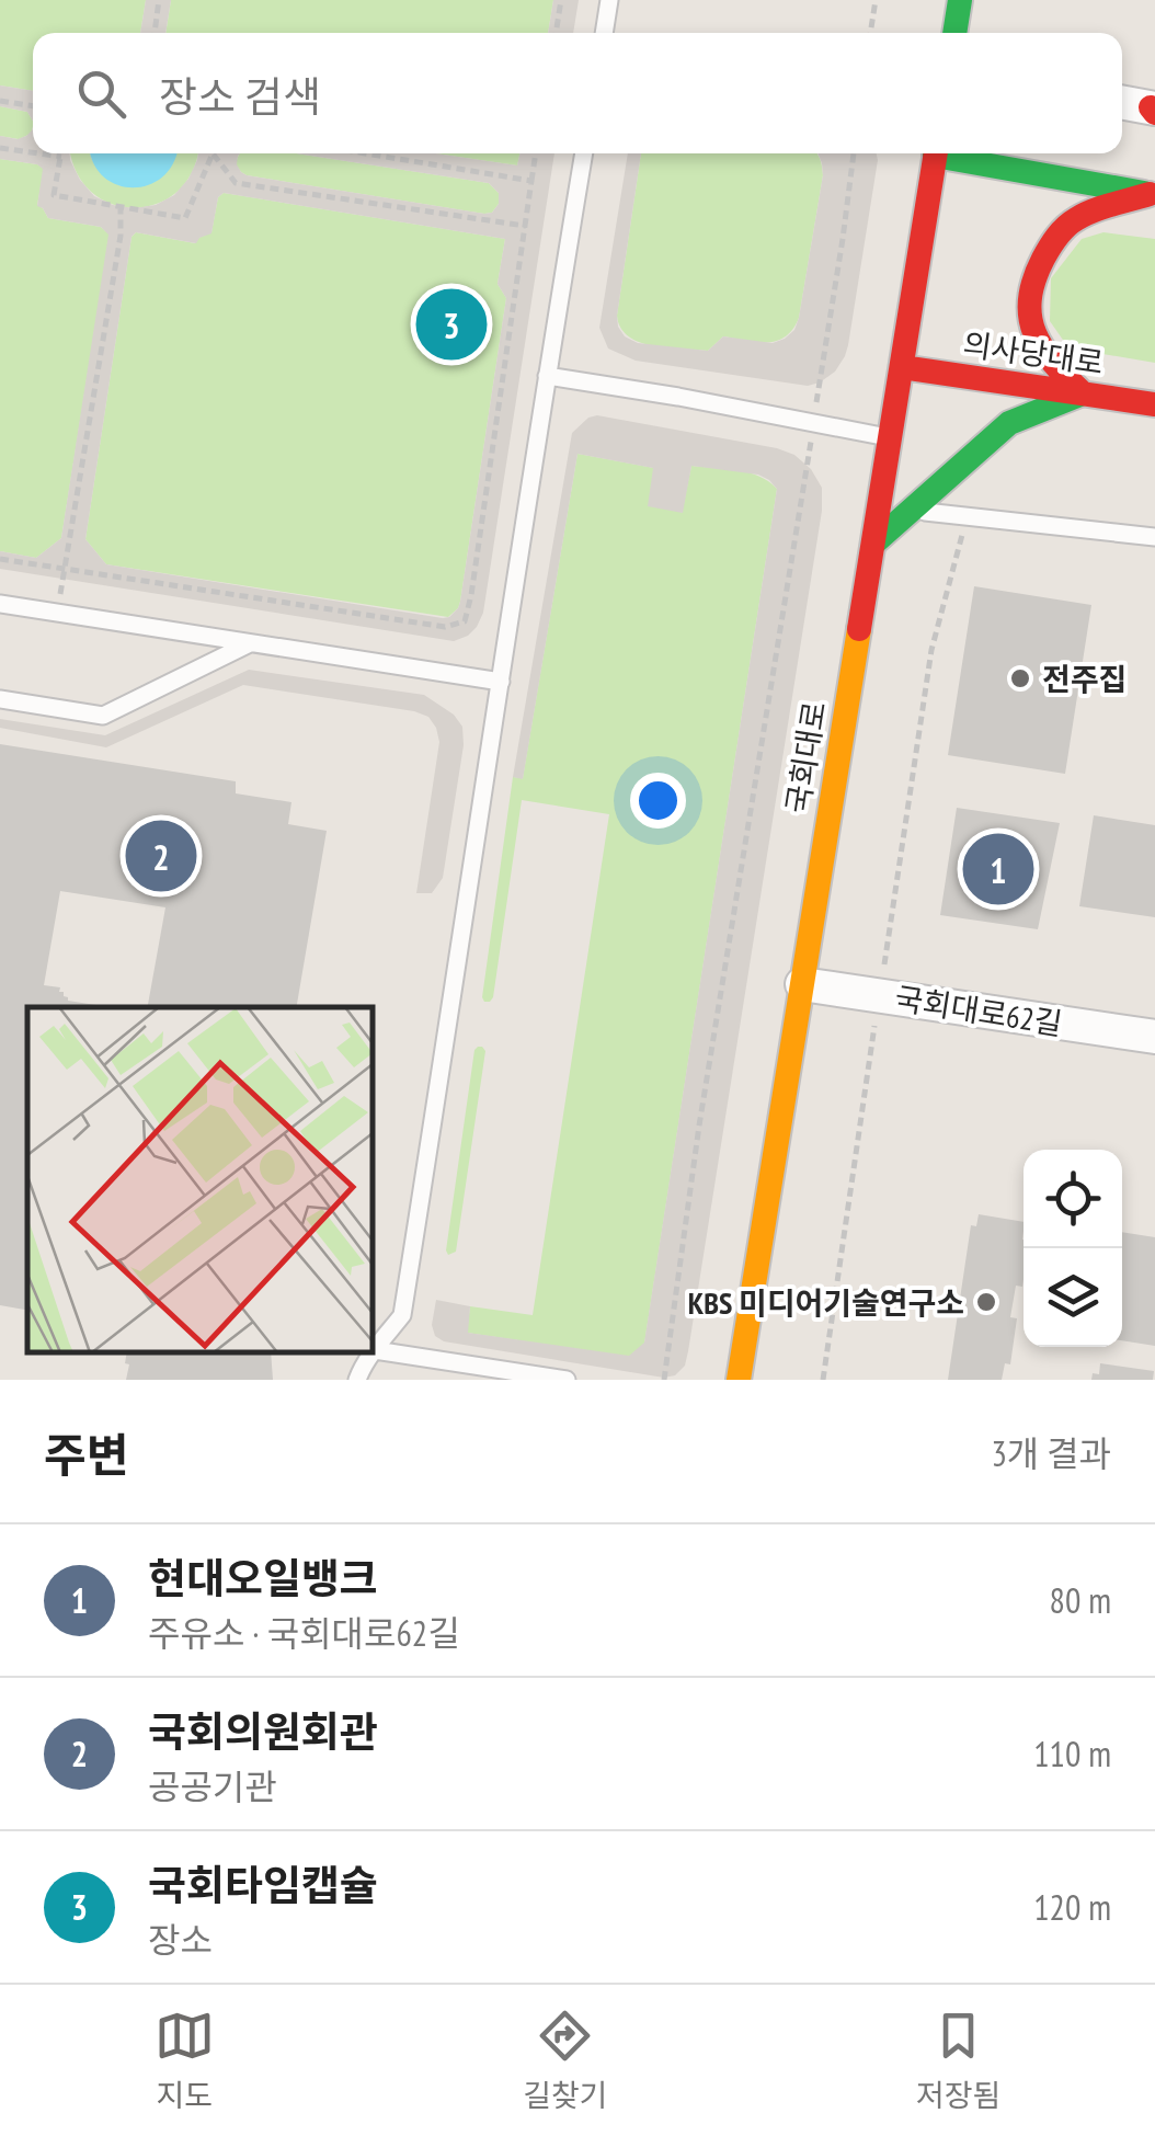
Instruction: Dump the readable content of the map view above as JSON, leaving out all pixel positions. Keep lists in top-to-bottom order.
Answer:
{
  "streets": {
    "main road": ["의사당대로", "국회대로"],
    "street": ["국회대로62길"]
  },
  "crossings": [
    ["의사당대로", "국회대로"],
    ["국회대로", "국회대로62길"]
  ],
  "places": ["전주집", "KBS 미디어기술연구소"],
  "page": {
    "search": "장소 검색",
    "pins": ["3", "2", "1"],
    "heading": ["주변", "3개 결과"],
    "list": [
      {
        "mark": "1",
        "name": "현대오일뱅크",
        "note": "주유소 · 국회대로62길",
        "value": "80 m"
      },
      {
        "mark": "2",
        "name": "국회의원회관",
        "note": "공공기관",
        "value": "110 m"
      },
      {
        "mark": "3",
        "name": "국회타임캡슐",
        "note": "장소",
        "value": "120 m"
      }
    ],
    "nav": ["지도", "길찾기", "저장됨"]
  }
}
